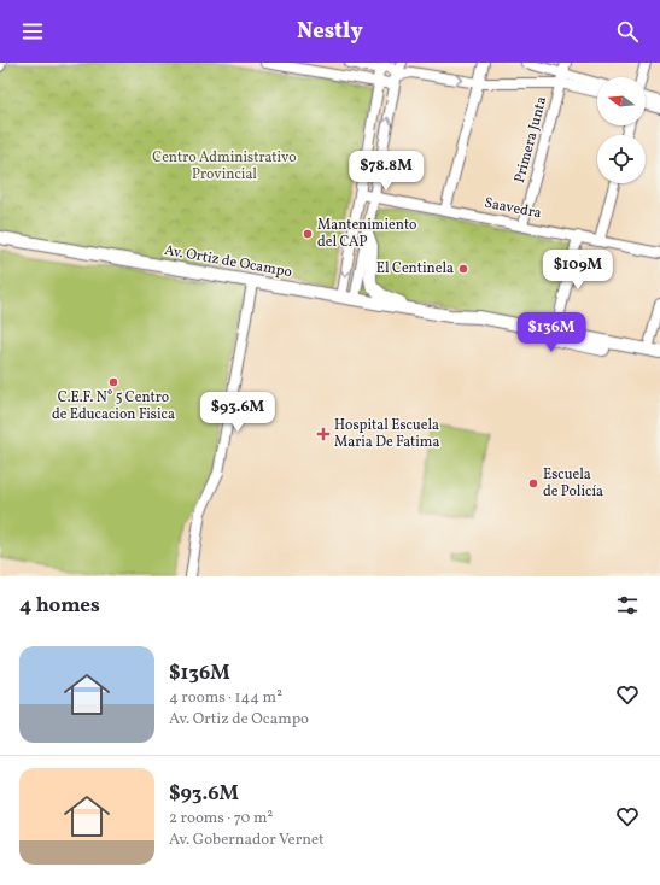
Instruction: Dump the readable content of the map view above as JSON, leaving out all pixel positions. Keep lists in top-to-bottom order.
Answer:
{
  "streets": {
    "main road": ["Av. Ortiz de Ocampo"],
    "street": ["Primera Junta", "Saavedra"]
  },
  "crossings": [
    ["Primera Junta", "Saavedra"]
  ],
  "parks": ["Centro Administrativo Provincial"],
  "places": {
    "other": [
      "Mantenimiento del CAP",
      "El Centinela",
      "C.E.F. N° 5 Centro de Educacion Fisica",
      "Escuela de Policía"
    ],
    "health": ["Hospital Escuela Maria De Fatima"]
  },
  "north": "left",
  "page": {
    "header": "Nestly",
    "price": [
      "$78.8M",
      "$109M",
      "$136M",
      "$93.6M"
    ],
    "heading": "4 homes",
    "list": [
      {
        "name": "$136M",
        "note": "4 rooms · 144 m² · Av. Ortiz de Ocampo"
      },
      {
        "name": "$93.6M",
        "note": "2 rooms · 70 m² · Av. Gobernador Vernet"
      }
    ]
  }
}
